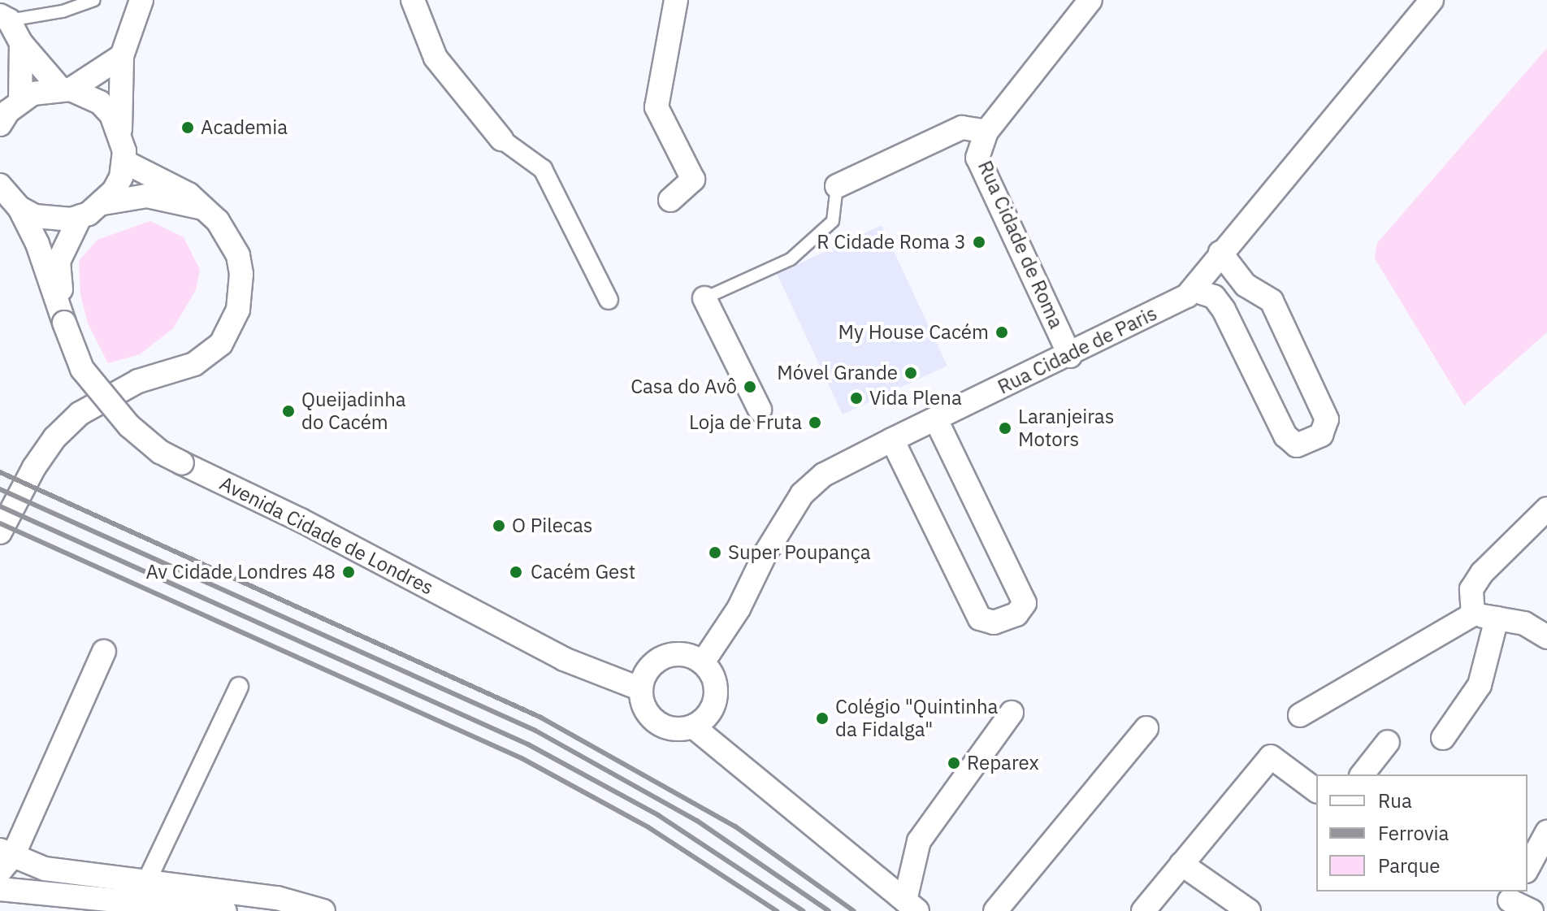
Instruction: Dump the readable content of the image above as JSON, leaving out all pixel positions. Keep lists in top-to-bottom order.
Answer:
{
  "streets": {
    "street": ["Rua Cidade de Roma", "Rua Cidade de Paris", "Avenida Cidade de Londres"]
  },
  "crossings": [
    ["Rua Cidade de Roma", "Rua Cidade de Paris"],
    ["Rua Cidade de Paris", "Avenida Cidade de Londres"]
  ],
  "places": [
    "Academia",
    "R Cidade Roma 3",
    "My House Cacém",
    "Móvel Grande",
    "Casa do Avô",
    "Vida Plena",
    "Queijadinha do Cacém",
    "Loja de Fruta",
    "Laranjeiras Motors",
    "O Pilecas",
    "Super Poupança",
    "Av Cidade Londres 48",
    "Cacém Gest",
    "Colégio \"Quintinha da Fidalga\"",
    "Reparex"
  ],
  "legend": ["Rua", "Ferrovia", "Parque"]
}
